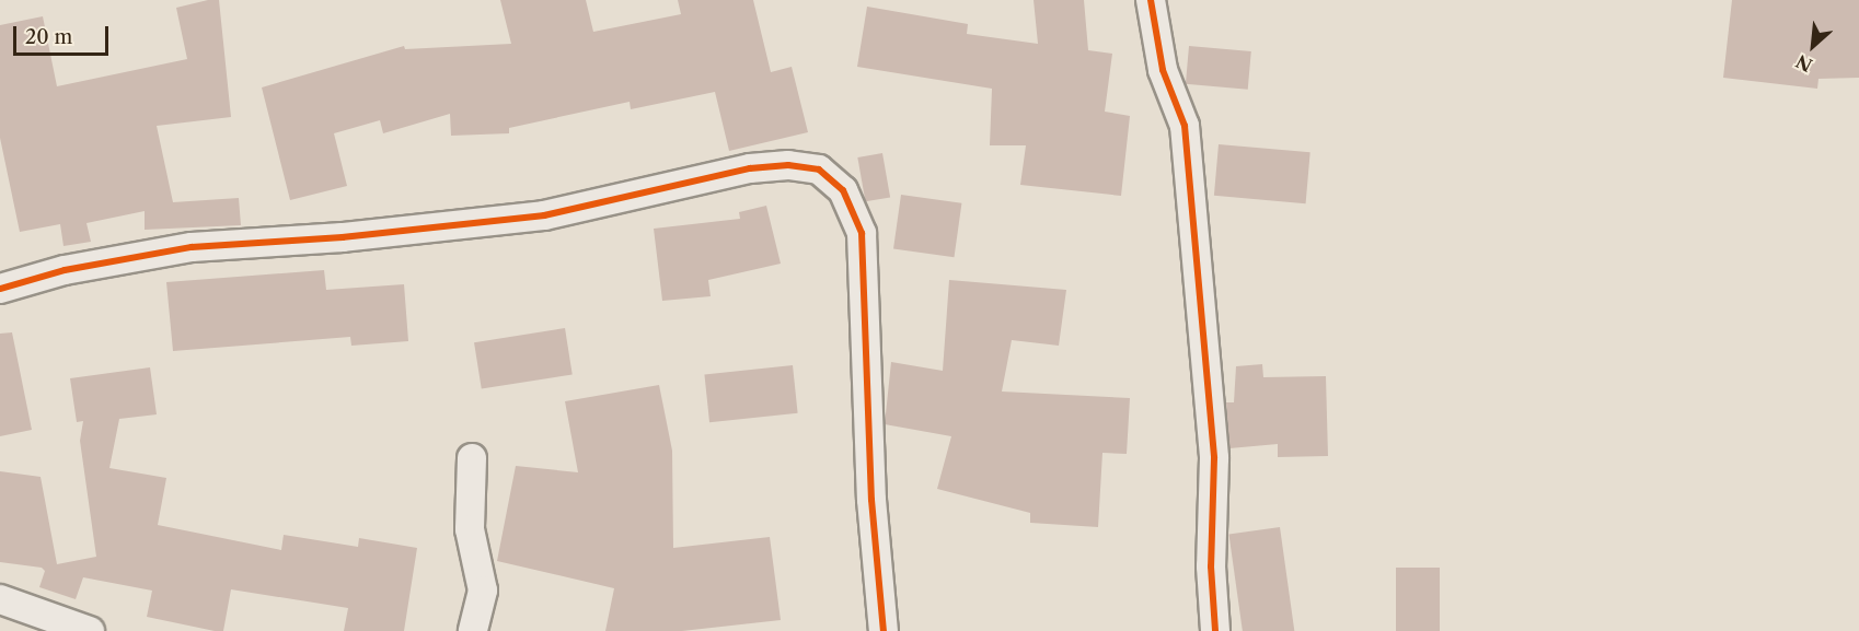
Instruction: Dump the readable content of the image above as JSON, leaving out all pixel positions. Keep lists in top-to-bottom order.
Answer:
{
  "scale_bar": "20 m",
  "north": "bottom left"
}
